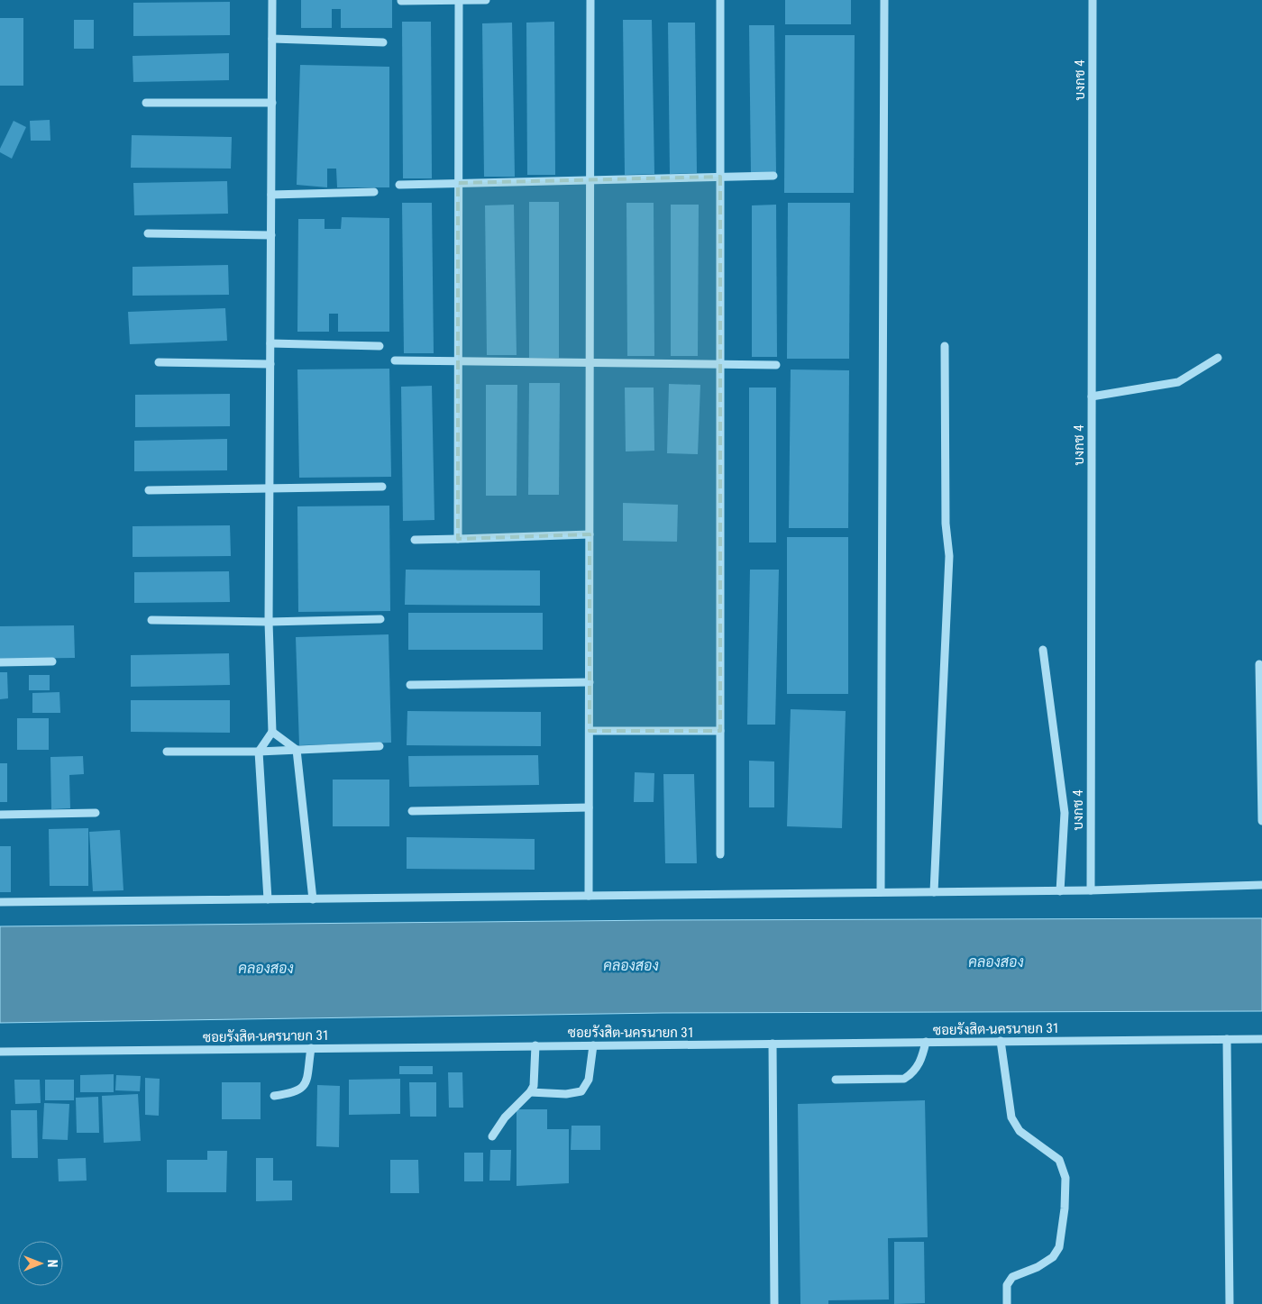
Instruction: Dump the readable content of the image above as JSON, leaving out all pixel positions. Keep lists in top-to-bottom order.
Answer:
{
  "streets": {
    "street": ["บงกช 4", "ซอยรังสิต-นครนายก 31"]
  },
  "water": ["คลองสอง"],
  "north": "right"
}
